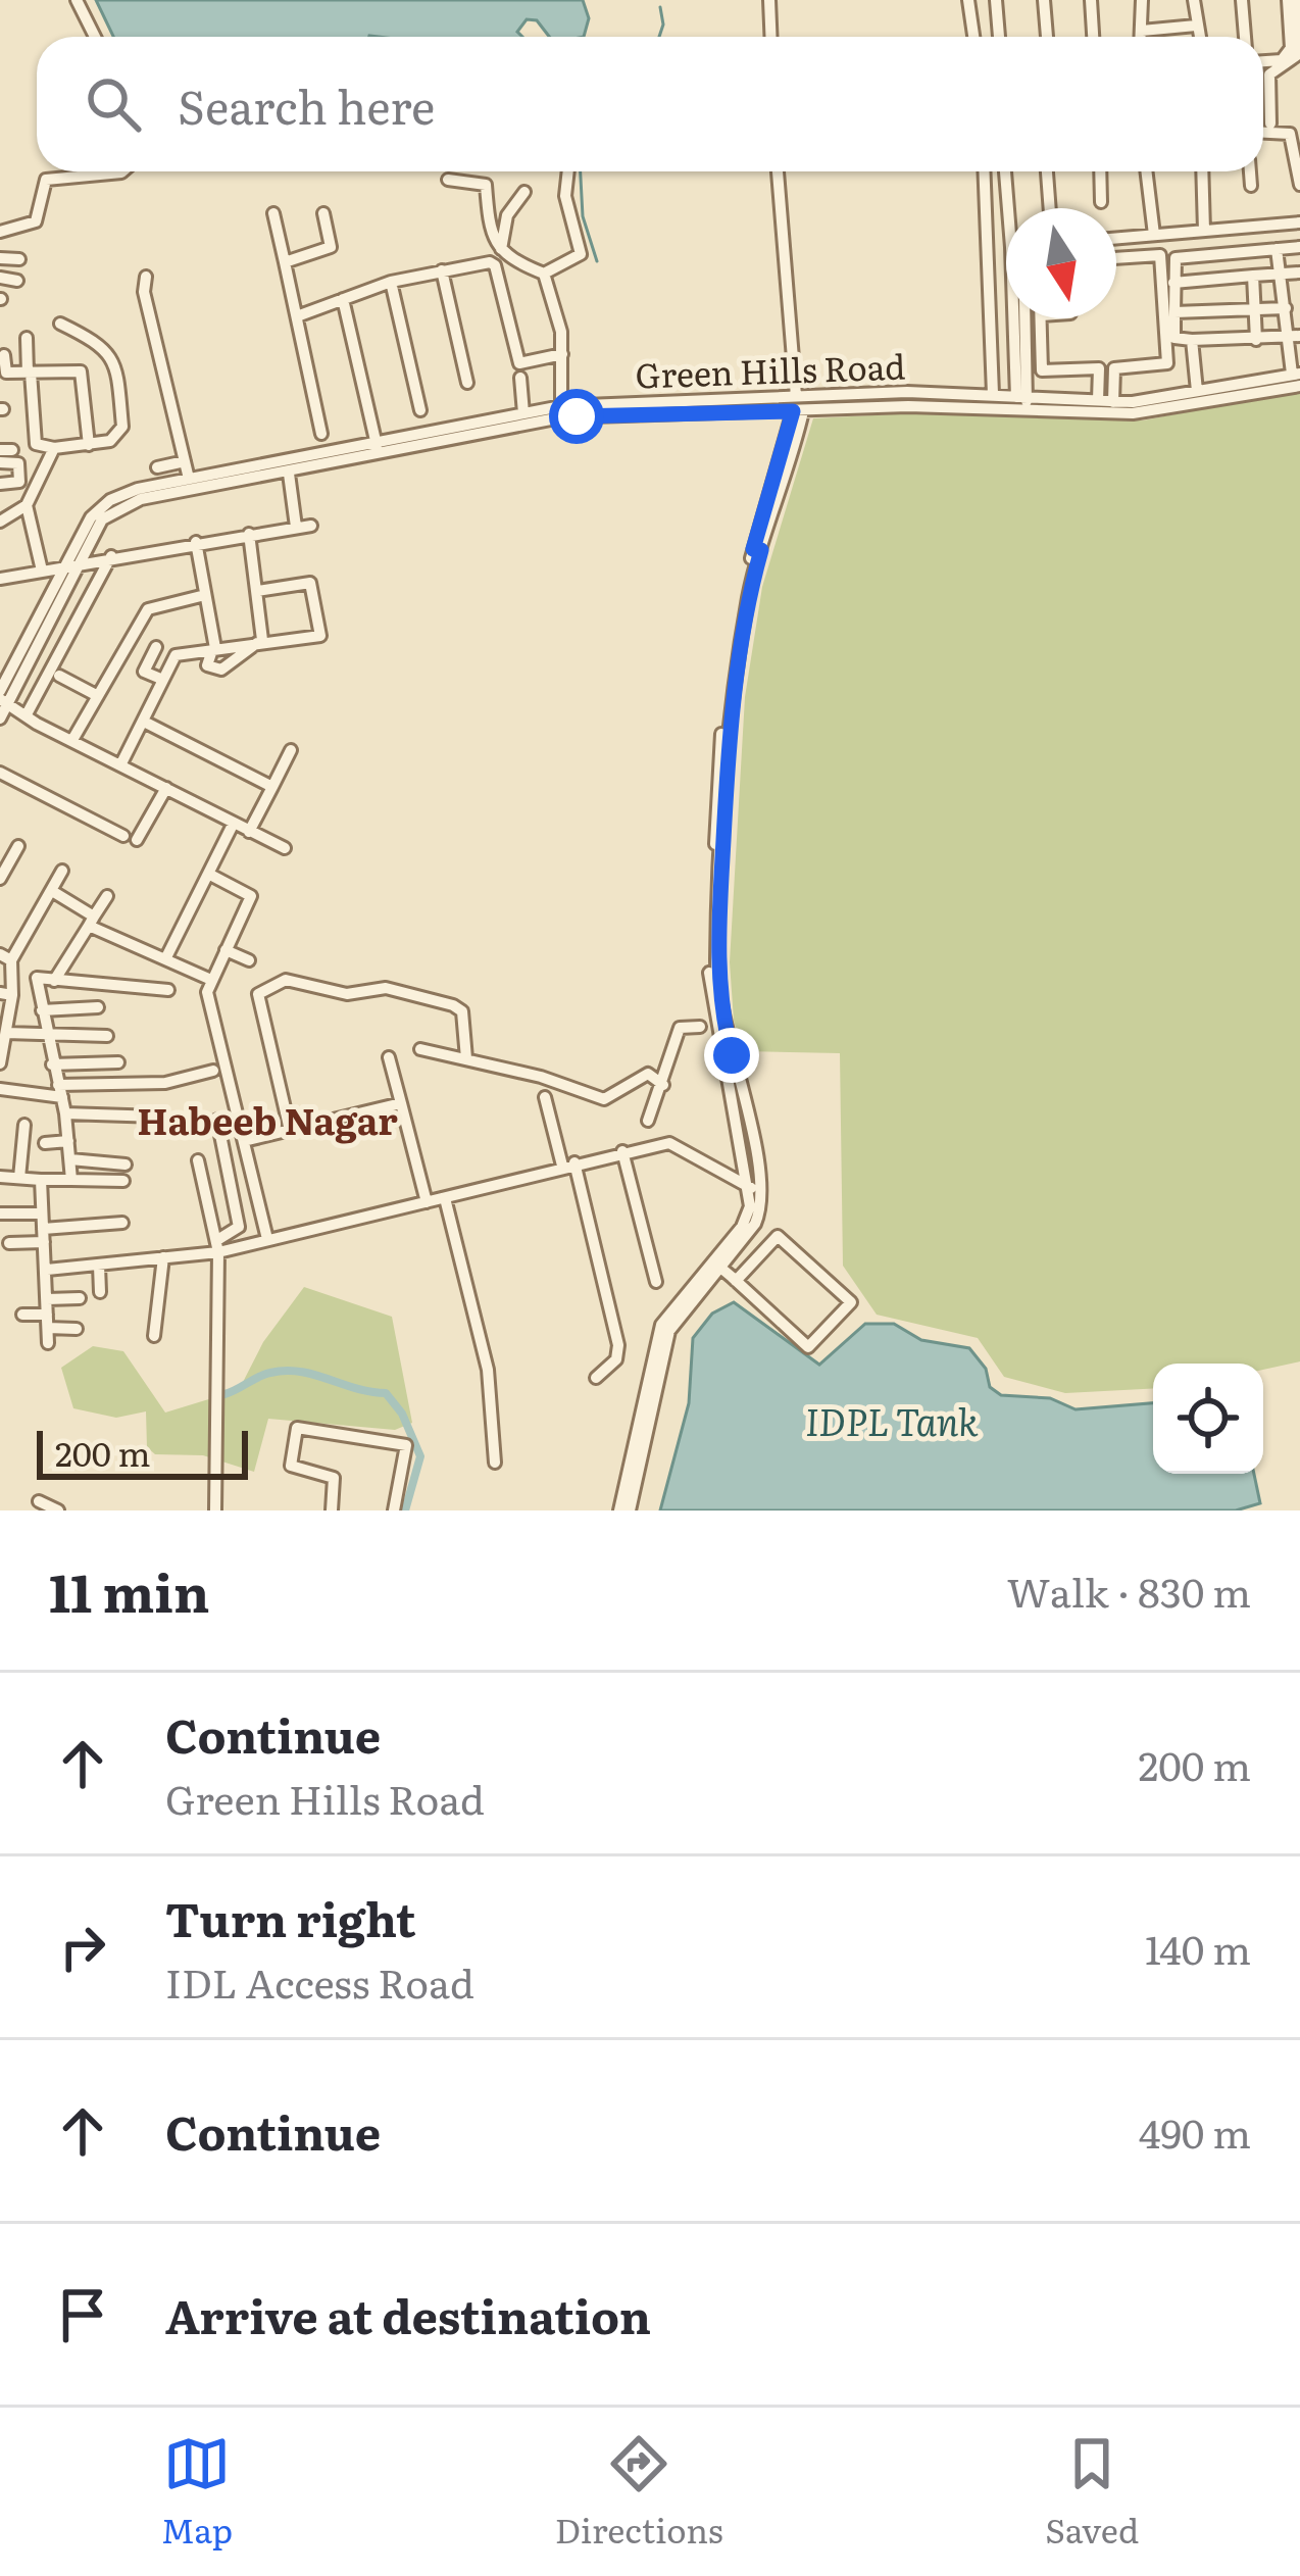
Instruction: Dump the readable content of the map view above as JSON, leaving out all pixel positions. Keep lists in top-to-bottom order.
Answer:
{
  "streets": {
    "street": ["Green Hills Road"]
  },
  "districts": ["Habeeb Nagar"],
  "water": ["IDPL Tank"],
  "scale_bar": "200 m",
  "north": "bottom",
  "page": {
    "search": "Search here",
    "scale": "200 m",
    "heading": ["11 min", "Walk · 830 m"],
    "list": [
      ["Continue", "Green Hills Road", "200 m"],
      ["Turn right", "IDL Access Road", "140 m"],
      ["Continue", "490 m"],
      "Arrive at destination"
    ],
    "nav": ["Map", "Directions", "Saved"]
  }
}
